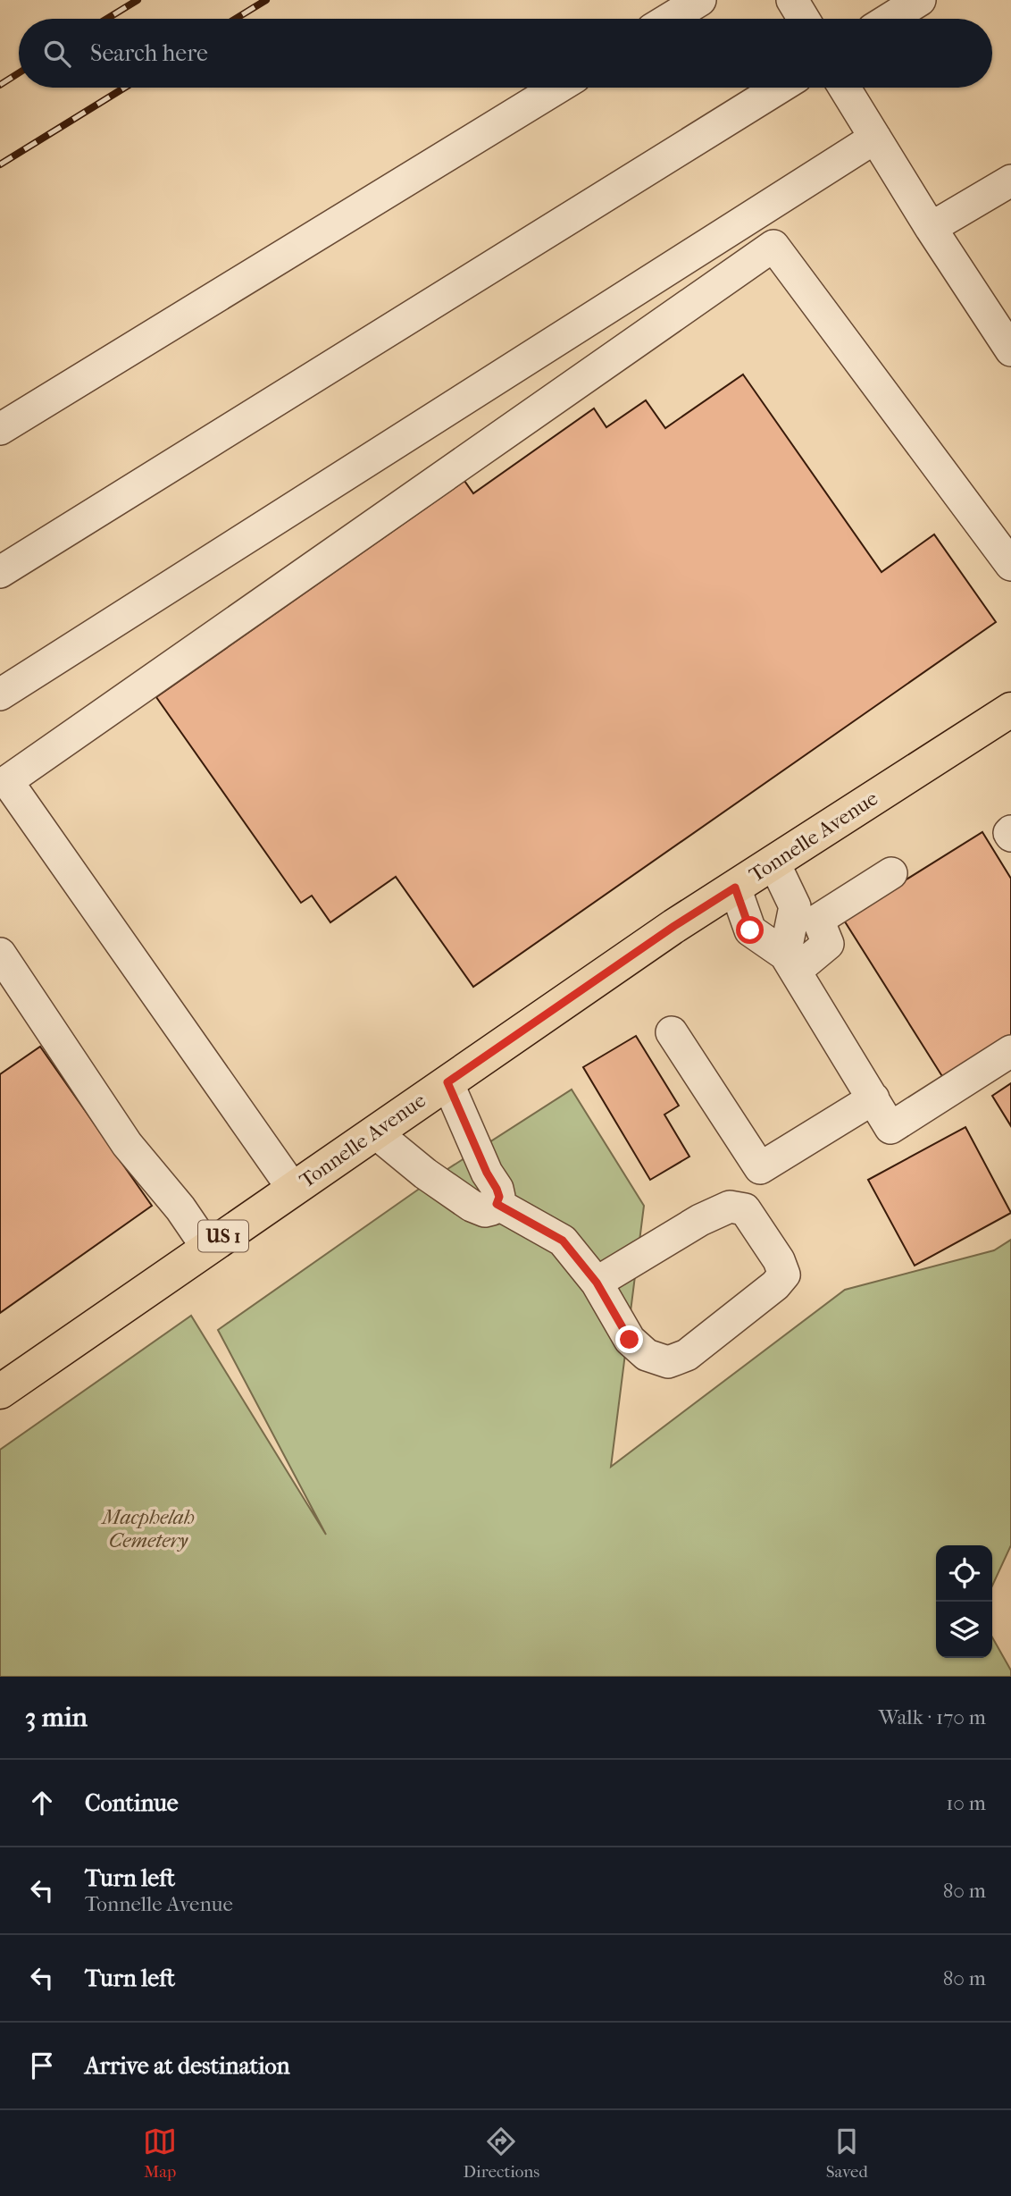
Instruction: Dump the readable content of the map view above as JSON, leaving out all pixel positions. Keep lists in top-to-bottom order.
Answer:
{
  "streets": {
    "main road": ["Tonnelle Avenue", "US 1"]
  },
  "parks": ["Macphelah Cemetery"],
  "page": {
    "search": "Search here",
    "heading": ["3 min", "Walk · 170 m"],
    "list": [
      ["Continue", "10 m"],
      ["Turn left", "Tonnelle Avenue", "80 m"],
      ["Turn left", "80 m"],
      "Arrive at destination"
    ],
    "nav": ["Map", "Directions", "Saved"]
  }
}
